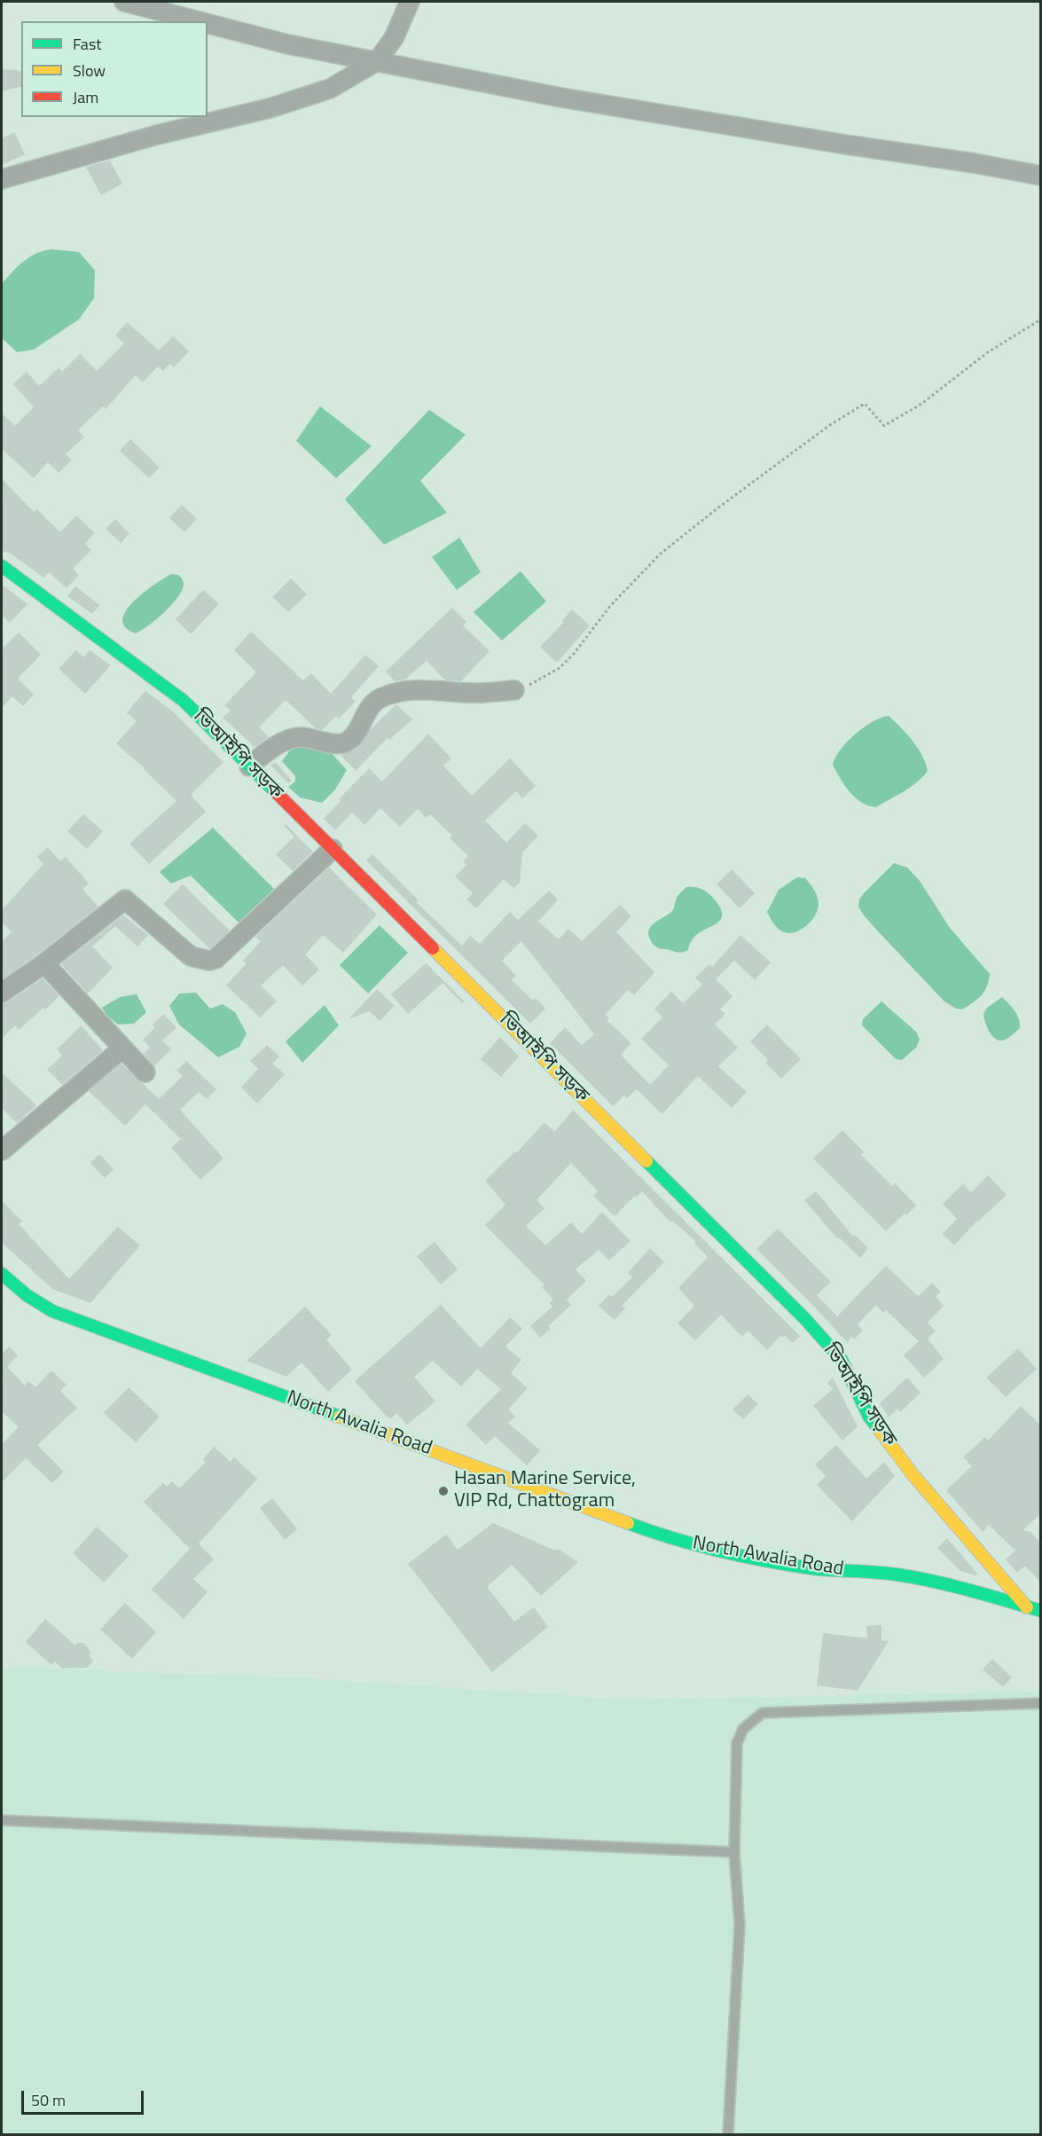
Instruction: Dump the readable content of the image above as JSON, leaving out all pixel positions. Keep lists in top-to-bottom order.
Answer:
{
  "streets": {
    "street": ["ভিআইপি সড়ক", "North Awalia Road"]
  },
  "crossings": [
    ["ভিআইপি সড়ক", "North Awalia Road"]
  ],
  "places": ["Hasan Marine Service, VIP Rd, Chattogram"],
  "legend": ["Fast", "Slow", "Jam"],
  "scale_bar": "50 m"
}
